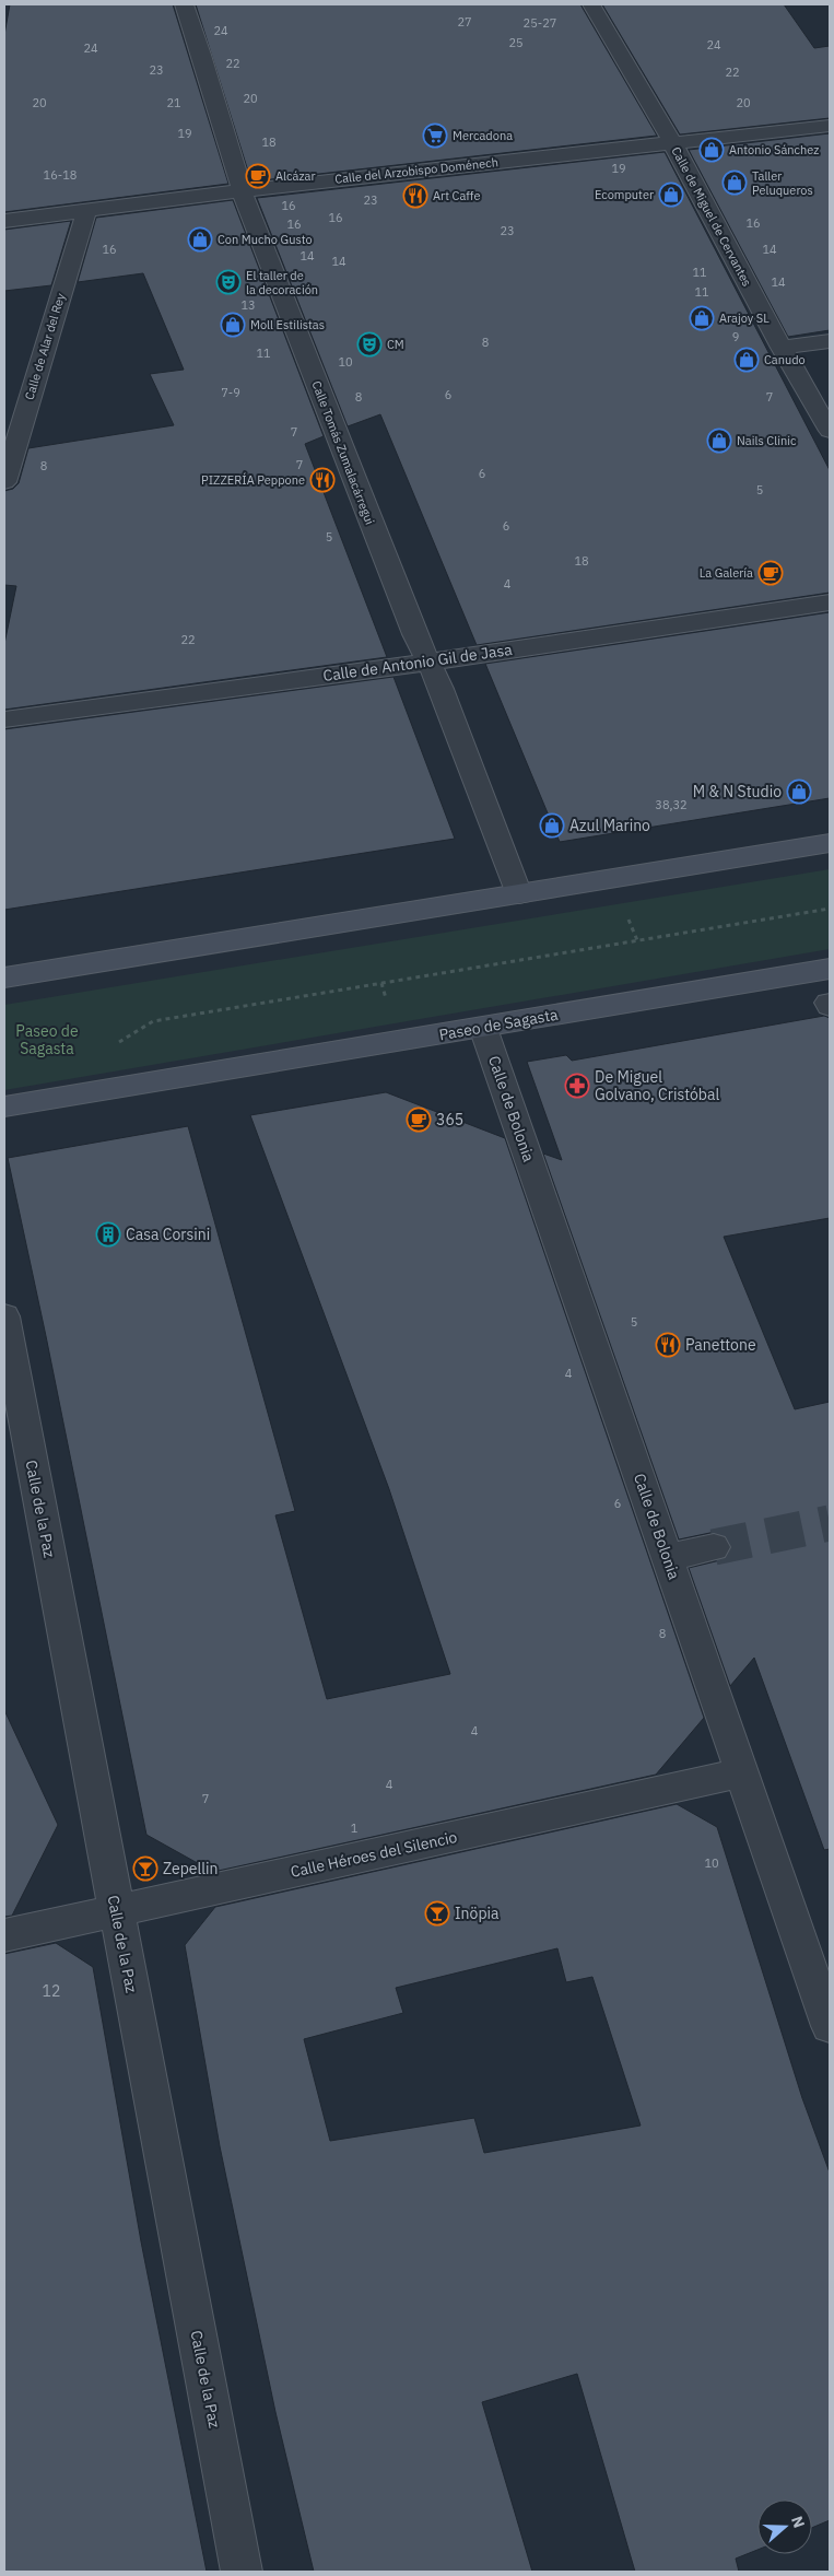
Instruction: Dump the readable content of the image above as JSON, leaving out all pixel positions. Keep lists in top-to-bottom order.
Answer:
{
  "streets": {
    "main road": ["Paseo de Sagasta"],
    "street": [
      "Calle del Arzobispo Doménech",
      "Calle de Miguel de Cervantes",
      "Calle de Alar del Rey",
      "Calle Tomás Zumalacárregui",
      "Calle de Antonio Gil de Jasa",
      "Calle de Bolonia",
      "Calle de la Paz",
      "Calle Héroes del Silencio"
    ]
  },
  "crossings": [
    ["Calle del Arzobispo Doménech", "Calle de Miguel de Cervantes"],
    ["Calle del Arzobispo Doménech", "Calle de Alar del Rey"],
    ["Calle del Arzobispo Doménech", "Calle Tomás Zumalacárregui"],
    ["Calle Tomás Zumalacárregui", "Calle de Antonio Gil de Jasa"],
    ["Paseo de Sagasta", "Calle de Bolonia"],
    ["Calle de Bolonia", "Calle Héroes del Silencio"],
    ["Calle de la Paz", "Calle Héroes del Silencio"]
  ],
  "parks": ["Paseo de Sagasta"],
  "places": {
    "supermarket": ["Mercadona"],
    "shop": [
      "Antonio Sánchez",
      "Taller Peluqueros",
      "Ecomputer",
      "Con Mucho Gusto",
      "Arajoy SL",
      "Moll Estilistas",
      "Canudo",
      "Nails Clinic",
      "M & N Studio",
      "Azul Marino"
    ],
    "cafe": ["Alcázar", "La Galería", "365"],
    "restaurant": ["Art Caffe", "PIZZERÍA Peppone", "Panettone"],
    "theatre": ["El taller de la decoración", "CM"],
    "pharmacy": ["De Miguel Golvano, Cristóbal"],
    "building": ["Casa Corsini"],
    "bar": ["Zepellin", "Inöpia"]
  },
  "house_numbers": [
    "27",
    "25-27",
    "24",
    "25",
    "24",
    "24",
    "22",
    "23",
    "22",
    "20",
    "20",
    "21",
    "20",
    "19",
    "18",
    "19",
    "16-18",
    "23",
    "16",
    "16",
    "16",
    "16",
    "23",
    "16",
    "14",
    "14",
    "14",
    "11",
    "14",
    "11",
    "13",
    "9",
    "8",
    "11",
    "10",
    "7-9",
    "6",
    "8",
    "7",
    "7",
    "7",
    "8",
    "6",
    "5",
    "6",
    "5",
    "18",
    "4",
    "22",
    "38,32",
    "5",
    "4",
    "6",
    "8",
    "4",
    "4",
    "7",
    "1",
    "10",
    "12"
  ],
  "north": "right"
}
